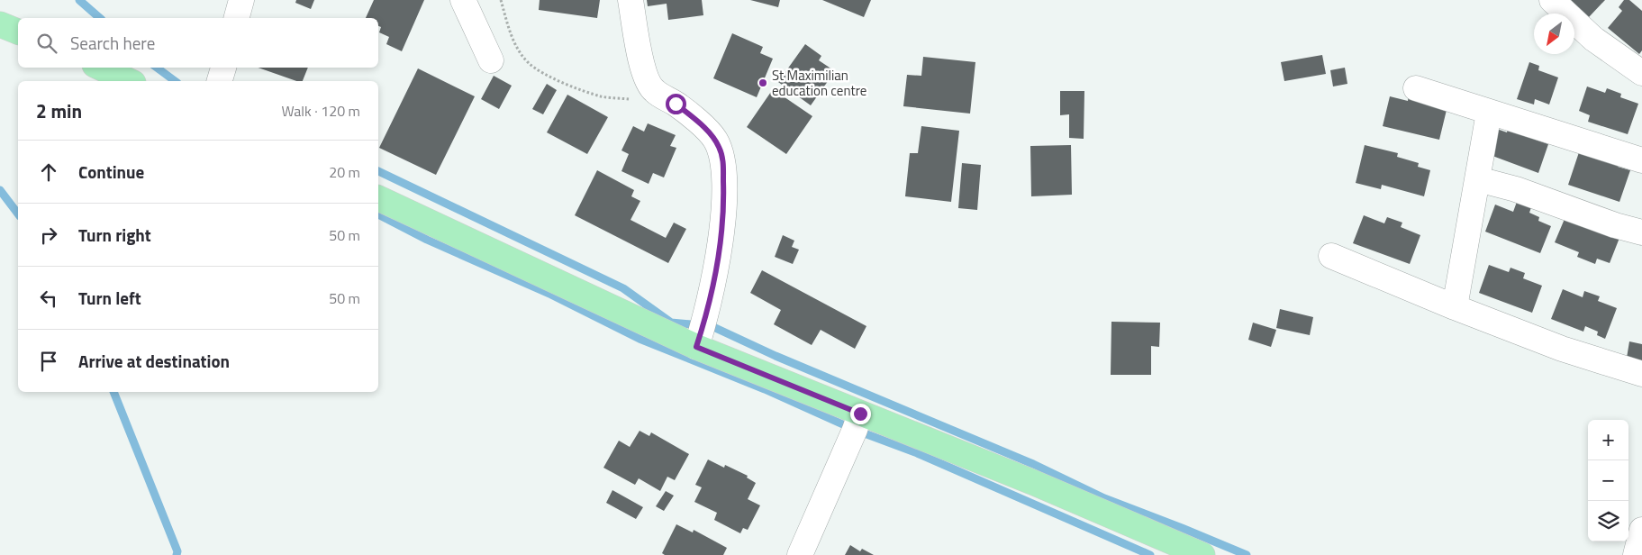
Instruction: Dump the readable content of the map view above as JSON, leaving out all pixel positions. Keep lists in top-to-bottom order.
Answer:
{
  "places": ["St Maximilian education centre"],
  "north": "bottom left",
  "page": {
    "search": "Search here",
    "heading": ["2 min", "Walk · 120 m"],
    "list": [
      ["Continue", "20 m"],
      ["Turn right", "50 m"],
      ["Turn left", "50 m"],
      "Arrive at destination"
    ],
    "map_buttons": ["+", "−"]
  }
}
